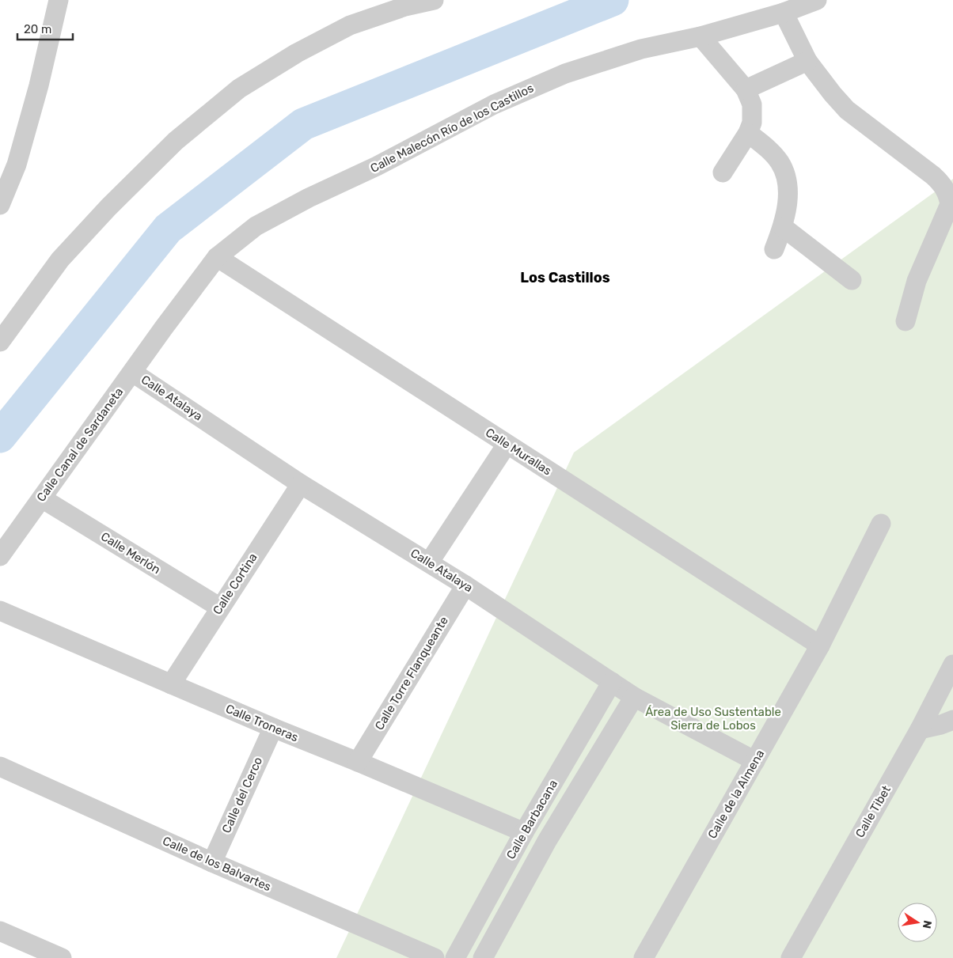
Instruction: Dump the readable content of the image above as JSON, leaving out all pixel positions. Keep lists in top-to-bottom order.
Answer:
{
  "streets": {
    "street": [
      "Calle Malecón Río de los Castillos",
      "Calle Atalaya",
      "Calle Canal de Sardaneta",
      "Calle Murallas",
      "Calle Merlón",
      "Calle Cortina",
      "Calle Torre Flanqueante",
      "Calle Troneras",
      "Calle de la Almena",
      "Calle del Cerco",
      "Calle Tibet",
      "Calle Barbacana",
      "Calle de los Balvartes"
    ]
  },
  "crossings": [
    ["Calle Malecón Río de los Castillos", "Calle Canal de Sardaneta"],
    ["Calle Malecón Río de los Castillos", "Calle Murallas"],
    ["Calle Atalaya", "Calle Canal de Sardaneta"],
    ["Calle Atalaya", "Calle Cortina"],
    ["Calle Atalaya", "Calle Torre Flanqueante"],
    ["Calle Atalaya", "Calle de la Almena"],
    ["Calle Atalaya", "Calle Barbacana"],
    ["Calle Canal de Sardaneta", "Calle Murallas"],
    ["Calle Canal de Sardaneta", "Calle Merlón"],
    ["Calle Murallas", "Calle de la Almena"],
    ["Calle Merlón", "Calle Cortina"],
    ["Calle Cortina", "Calle Troneras"],
    ["Calle Torre Flanqueante", "Calle Troneras"],
    ["Calle Troneras", "Calle del Cerco"],
    ["Calle Troneras", "Calle Barbacana"],
    ["Calle del Cerco", "Calle de los Balvartes"]
  ],
  "districts": ["Los Castillos"],
  "parks": ["Área de Uso Sustentable Sierra de Lobos"],
  "scale_bar": "20 m",
  "north": "right"
}
